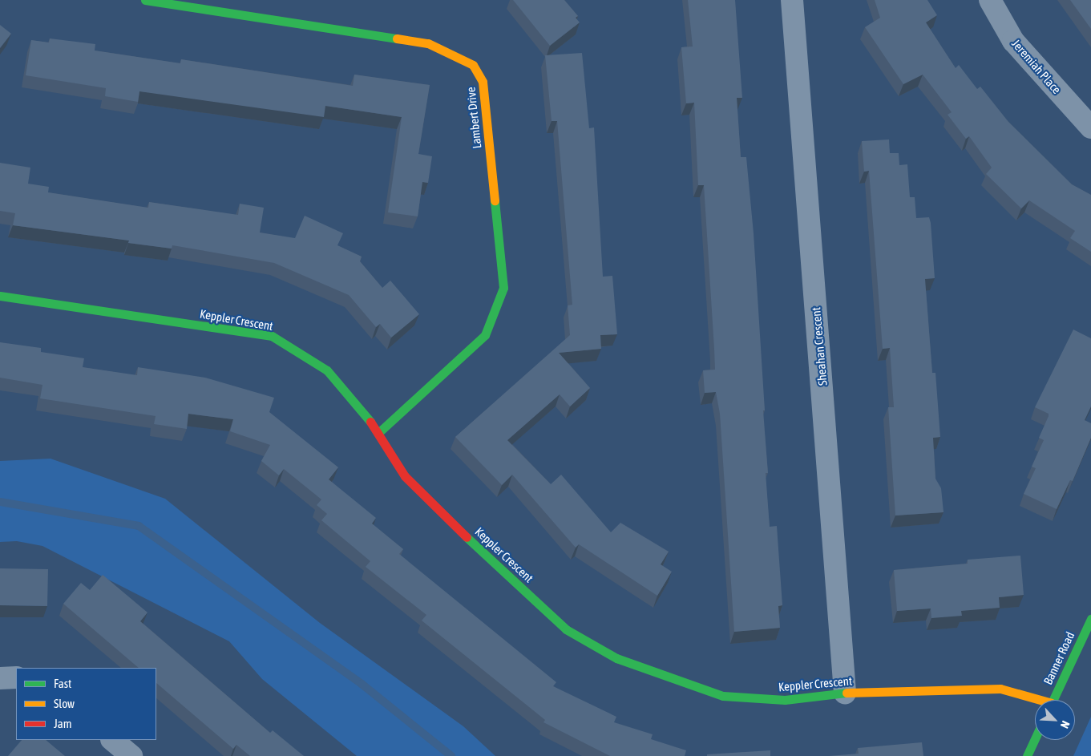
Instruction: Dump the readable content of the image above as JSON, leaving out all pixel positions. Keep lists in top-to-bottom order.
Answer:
{
  "streets": {
    "street": [
      "Jeremiah Place",
      "Lambert Drive",
      "Keppler Crescent",
      "Sheahan Crescent",
      "Banner Road"
    ]
  },
  "crossings": [
    ["Lambert Drive", "Keppler Crescent"],
    ["Keppler Crescent", "Sheahan Crescent"]
  ],
  "legend": ["Fast", "Slow", "Jam"],
  "north": "bottom right"
}
